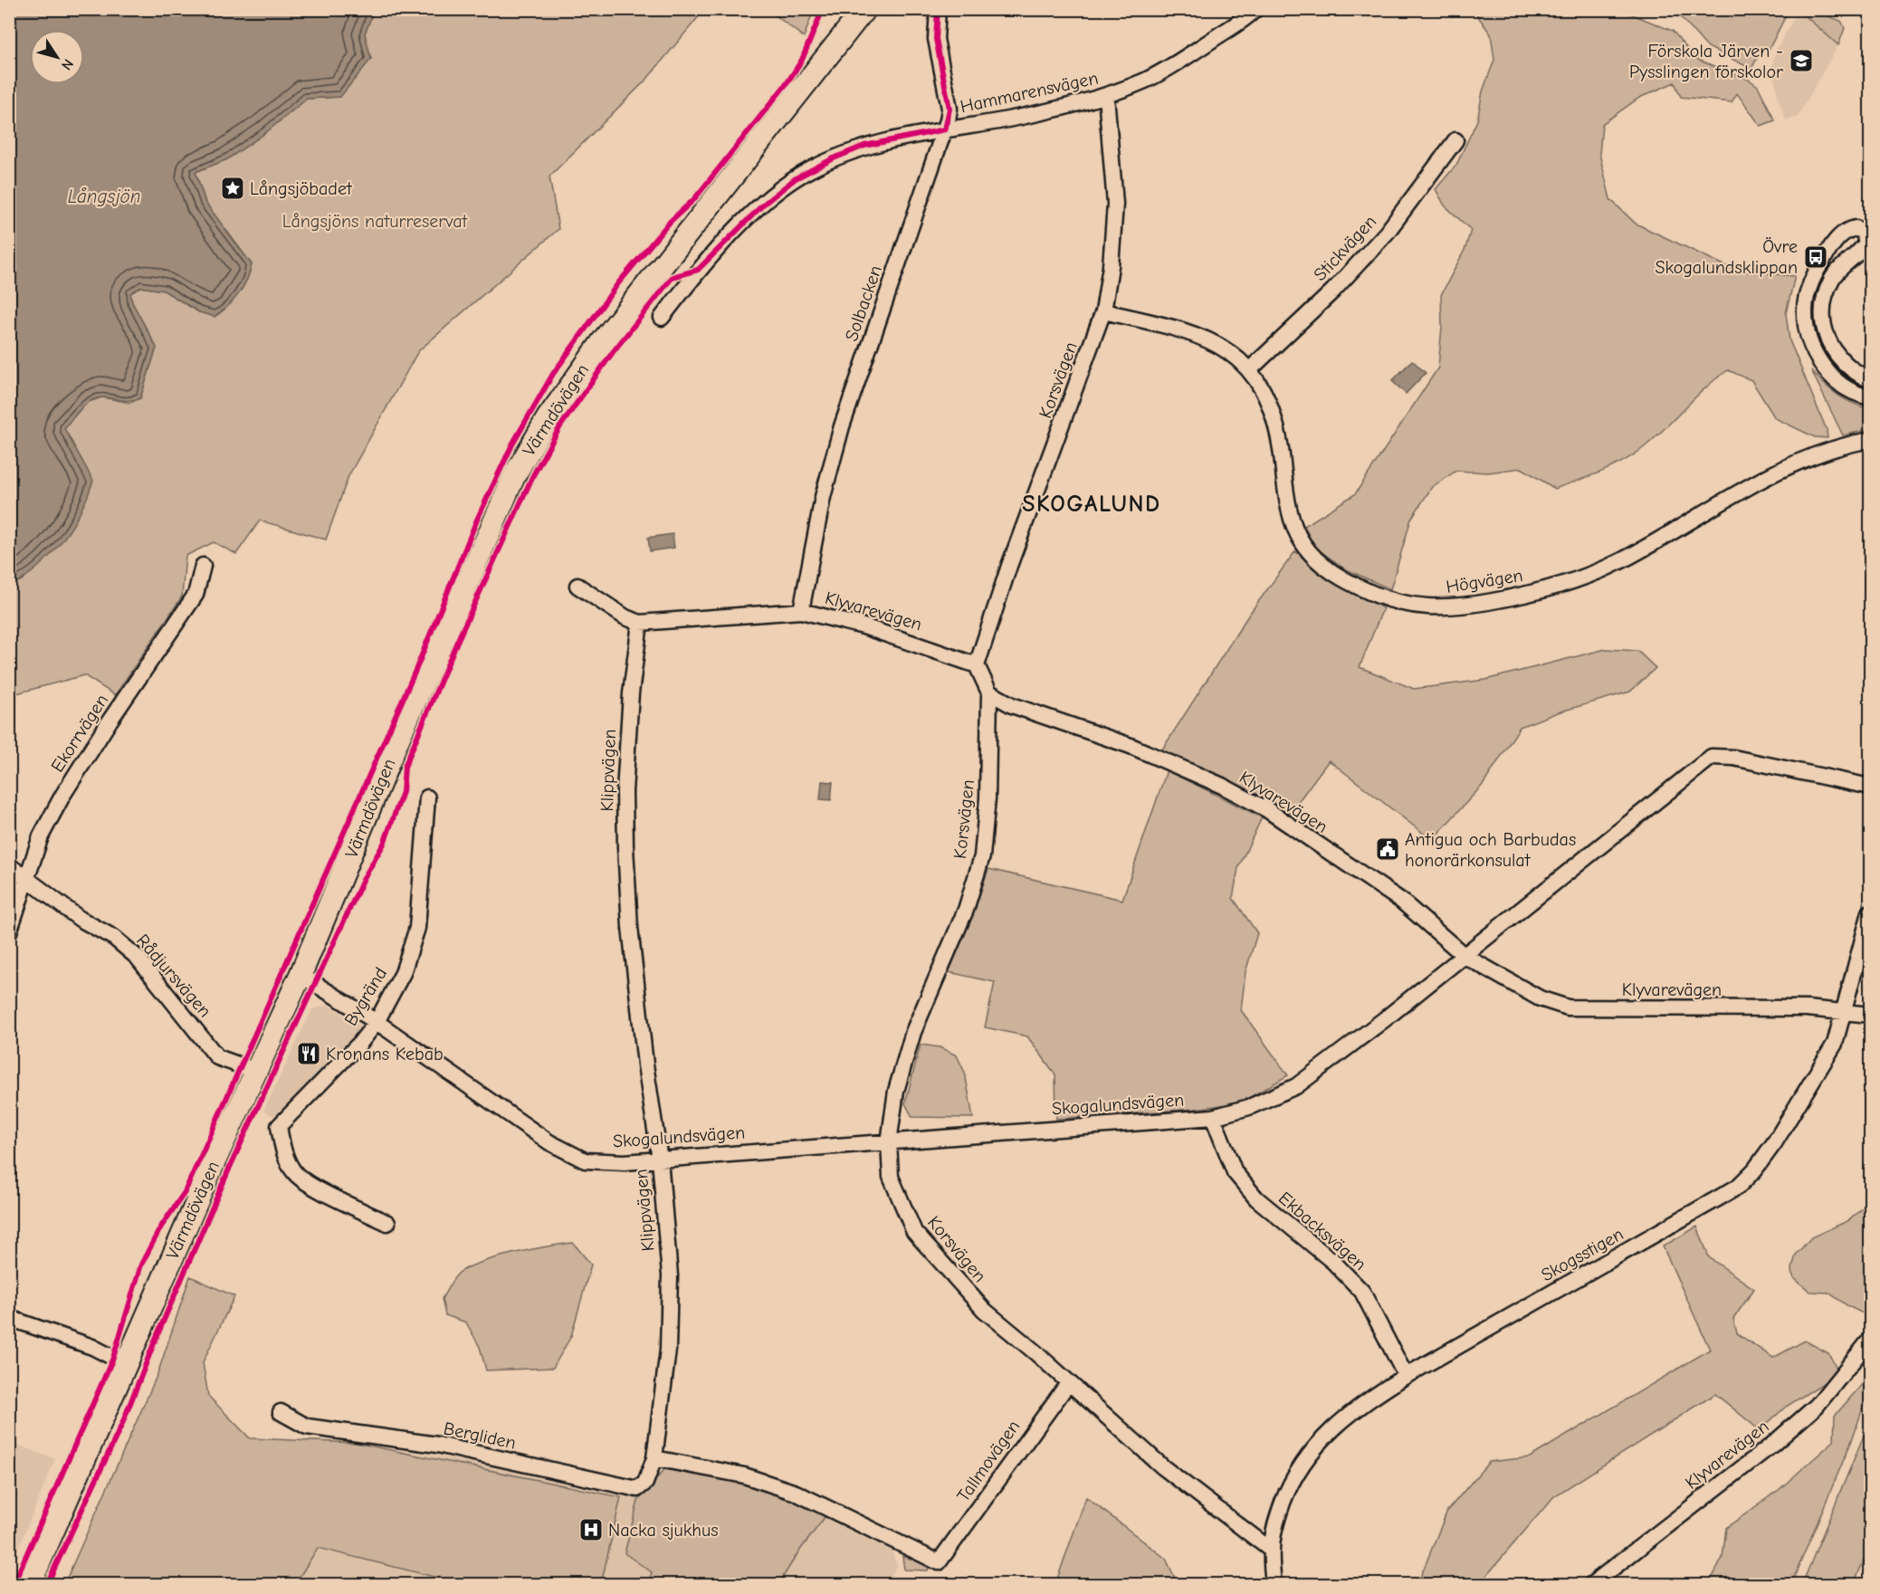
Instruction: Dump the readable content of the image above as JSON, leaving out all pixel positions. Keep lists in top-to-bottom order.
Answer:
{
  "streets": {
    "main road": ["Värmdövägen"],
    "street": [
      "Hammarensvägen",
      "Stickvägen",
      "Solbacken",
      "Korsvägen",
      "Högvägen",
      "Klyvarevägen",
      "Ekorrvägen",
      "Klippvägen",
      "Rådjursvägen",
      "Bygränd",
      "Skogalundsvägen",
      "Ekbacksvägen",
      "Skogsstigen",
      "Bergliden",
      "Tallmovägen"
    ]
  },
  "crossings": [
    ["Hammarensvägen", "Solbacken"],
    ["Hammarensvägen", "Korsvägen"],
    ["Stickvägen", "Högvägen"],
    ["Solbacken", "Klyvarevägen"],
    ["Korsvägen", "Högvägen"],
    ["Korsvägen", "Klyvarevägen"],
    ["Korsvägen", "Skogalundsvägen"],
    ["Korsvägen", "Skogsstigen"],
    ["Korsvägen", "Tallmovägen"],
    ["Värmdövägen", "Rådjursvägen"],
    ["Värmdövägen", "Skogalundsvägen"],
    ["Klyvarevägen", "Klippvägen"],
    ["Klyvarevägen", "Skogalundsvägen"],
    ["Klyvarevägen", "Skogsstigen"],
    ["Ekorrvägen", "Rådjursvägen"],
    ["Klippvägen", "Skogalundsvägen"],
    ["Klippvägen", "Bergliden"],
    ["Klippvägen", "Tallmovägen"],
    ["Bygränd", "Skogalundsvägen"],
    ["Skogalundsvägen", "Ekbacksvägen"],
    ["Ekbacksvägen", "Skogsstigen"],
    ["Bergliden", "Tallmovägen"]
  ],
  "districts": ["SKOGALUND"],
  "water": ["Långsjön"],
  "parks": ["Långsjöns naturreservat"],
  "places": {
    "school or university": ["Förskola Järven - Pysslingen förskolor"],
    "place": ["Långsjöbadet"],
    "bus stop": ["Övre Skogalundsklippan"],
    "public building": ["Antigua och Barbudas honorärkonsulat"],
    "restaurant": ["Kronans Kebab"],
    "hospital": ["Nacka sjukhus"]
  },
  "north": "bottom right"
}
